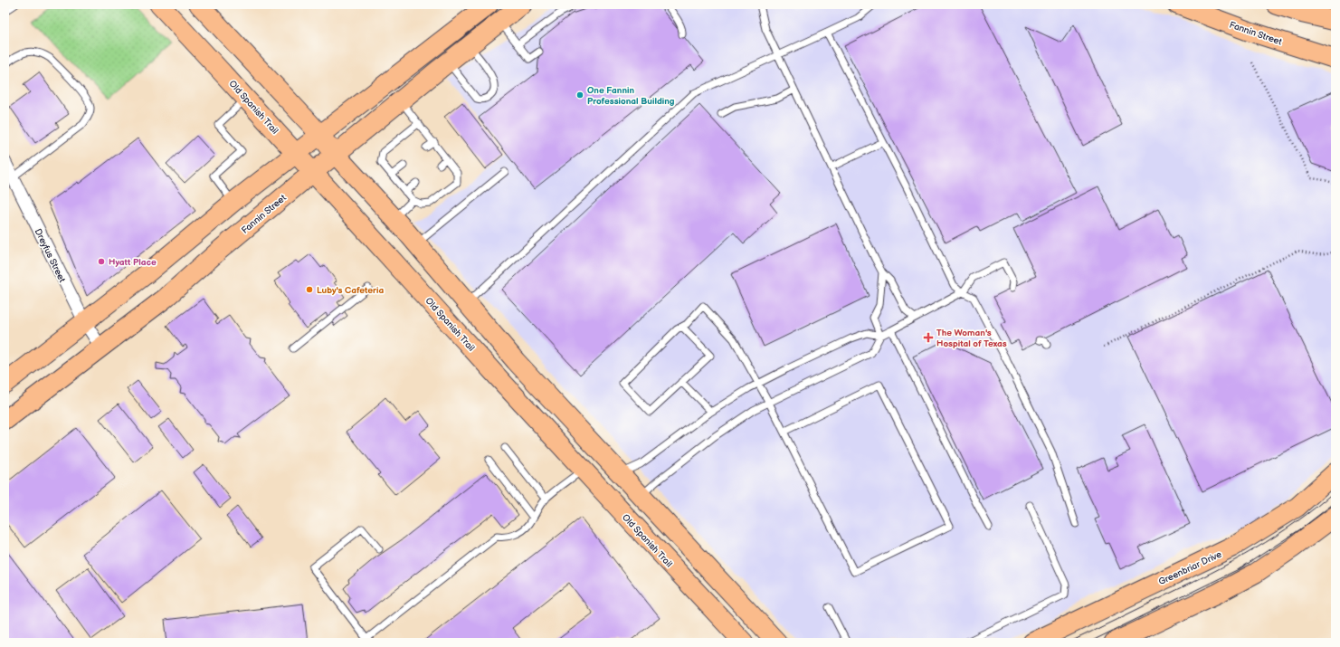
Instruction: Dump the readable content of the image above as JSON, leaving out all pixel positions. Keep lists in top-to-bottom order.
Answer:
{
  "streets": {
    "main road": ["Fannin Street", "Old Spanish Trail", "Greenbriar Drive"],
    "street": ["Dreyfus Street"]
  },
  "crossings": [
    ["Fannin Street", "Old Spanish Trail"],
    ["Fannin Street", "Dreyfus Street"]
  ],
  "places": {
    "other": ["One Fannin Professional Building", "Hyatt Place", "Luby's Cafeteria"],
    "health": ["The Woman's Hospital of Texas"]
  }
}
